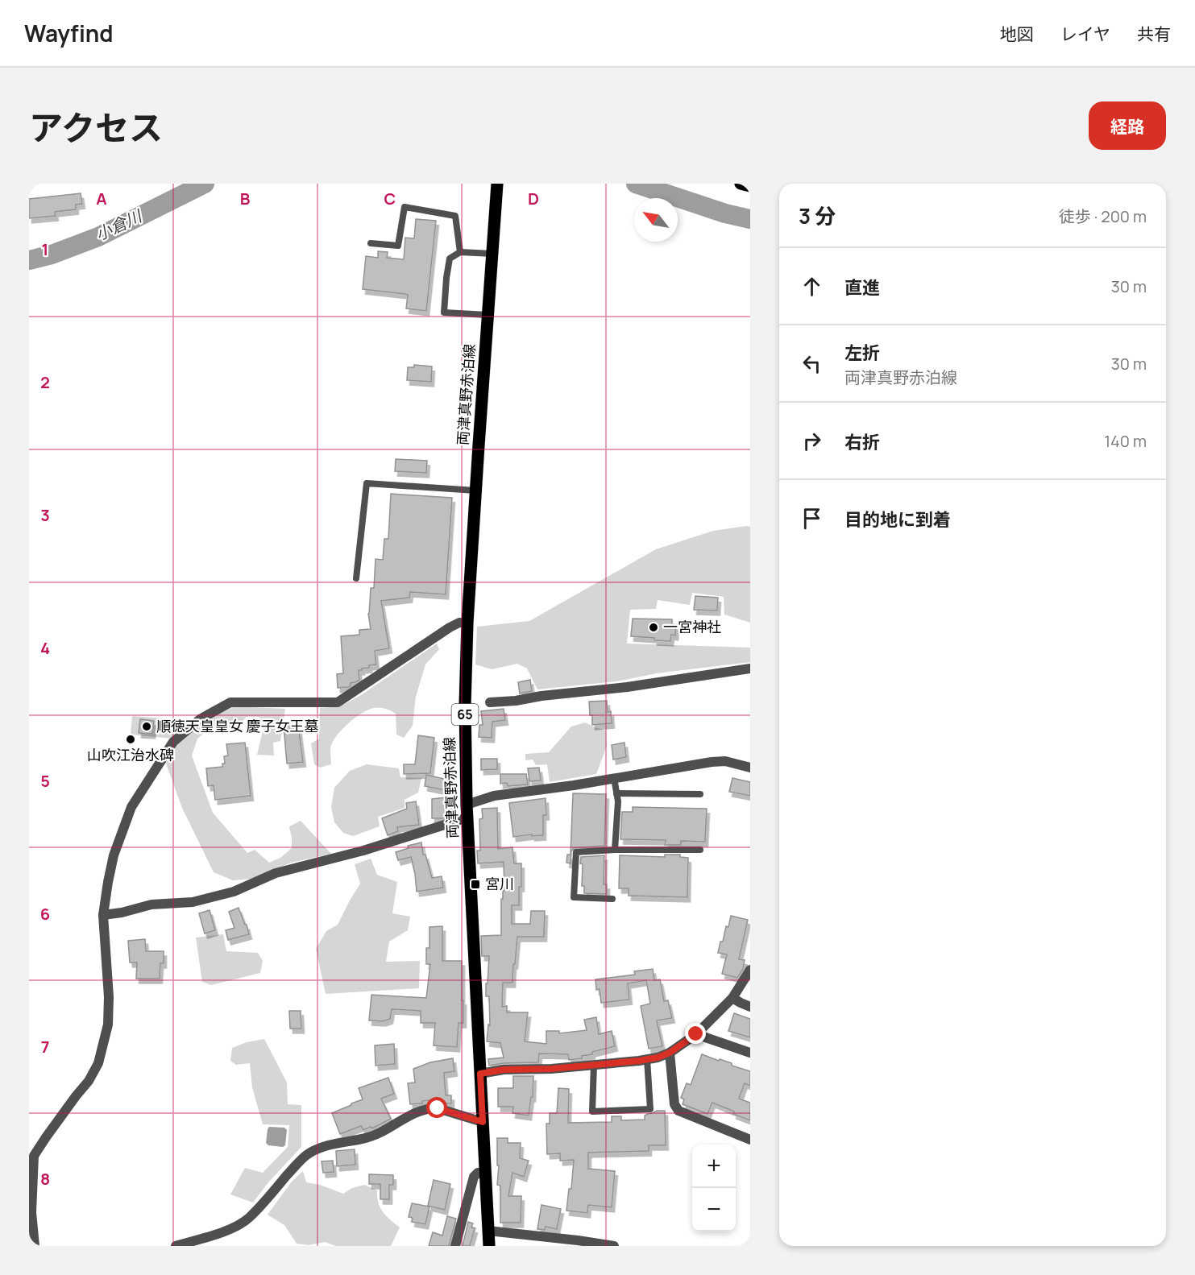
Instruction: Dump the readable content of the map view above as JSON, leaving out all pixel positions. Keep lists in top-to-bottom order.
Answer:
{
  "streets": {
    "main road": ["両津真野赤泊線", "65"]
  },
  "water": ["小倉川"],
  "places": {
    "other": ["一宮神社", "順徳天皇皇女 慶子女王墓", "山吹江治水碑"],
    "transit": ["宮川"]
  },
  "north": "top left",
  "page": {
    "header": "Wayfind",
    "nav": ["地図", "レイヤ", "共有"],
    "title": "アクセス",
    "buttons": "経路",
    "heading": ["3 分", "徒歩 · 200 m"],
    "list": [
      ["直進", "30 m"],
      ["左折", "両津真野赤泊線", "30 m"],
      ["右折", "140 m"],
      "目的地に到着"
    ],
    "map_buttons": ["+", "−"]
  },
  "grid": {
    "columns": [
      "A",
      "B",
      "C",
      "D"
    ],
    "rows": [
      "1",
      "2",
      "3",
      "4",
      "5",
      "6",
      "7",
      "8"
    ]
  }
}
